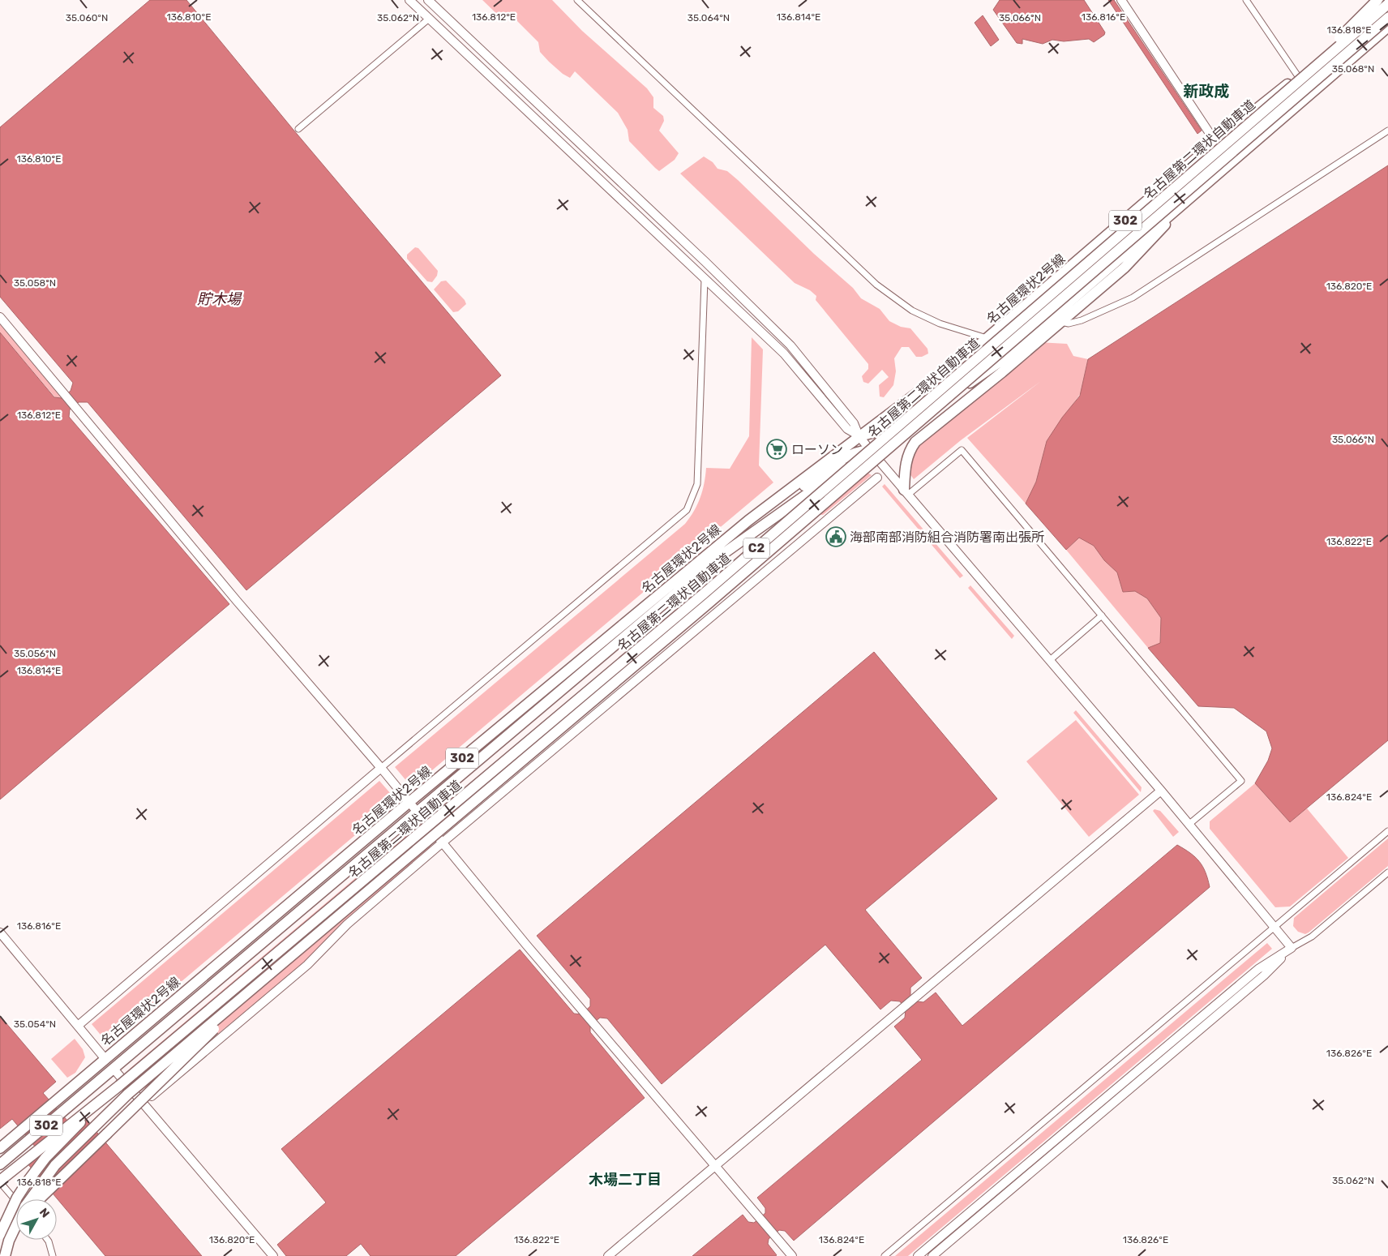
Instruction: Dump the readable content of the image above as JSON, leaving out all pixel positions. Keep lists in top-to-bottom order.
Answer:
{
  "streets": {
    "highway": [
      "名古屋第二環状自動車道",
      "302",
      "名古屋環状2号線",
      "C2"
    ]
  },
  "crossings": [
    ["名古屋第二環状自動車道", "名古屋環状2号線"]
  ],
  "districts": ["新政成", "木場二丁目"],
  "water": ["貯木場"],
  "places": {
    "supermarket": ["ローソン"],
    "public building": ["海部南部消防組合消防署南出張所"]
  },
  "north": "top right",
  "coordinates": [
    "136.810°E",
    "136.812°E",
    "136.814°E",
    "136.816°E",
    "35.060°N",
    "35.062°N",
    "35.064°N",
    "35.066°N",
    "136.818°E",
    "35.068°N",
    "35.058°N",
    "136.820°E",
    "136.822°E",
    "35.056°N",
    "136.824°E",
    "35.054°N",
    "136.826°E"
  ]
}
